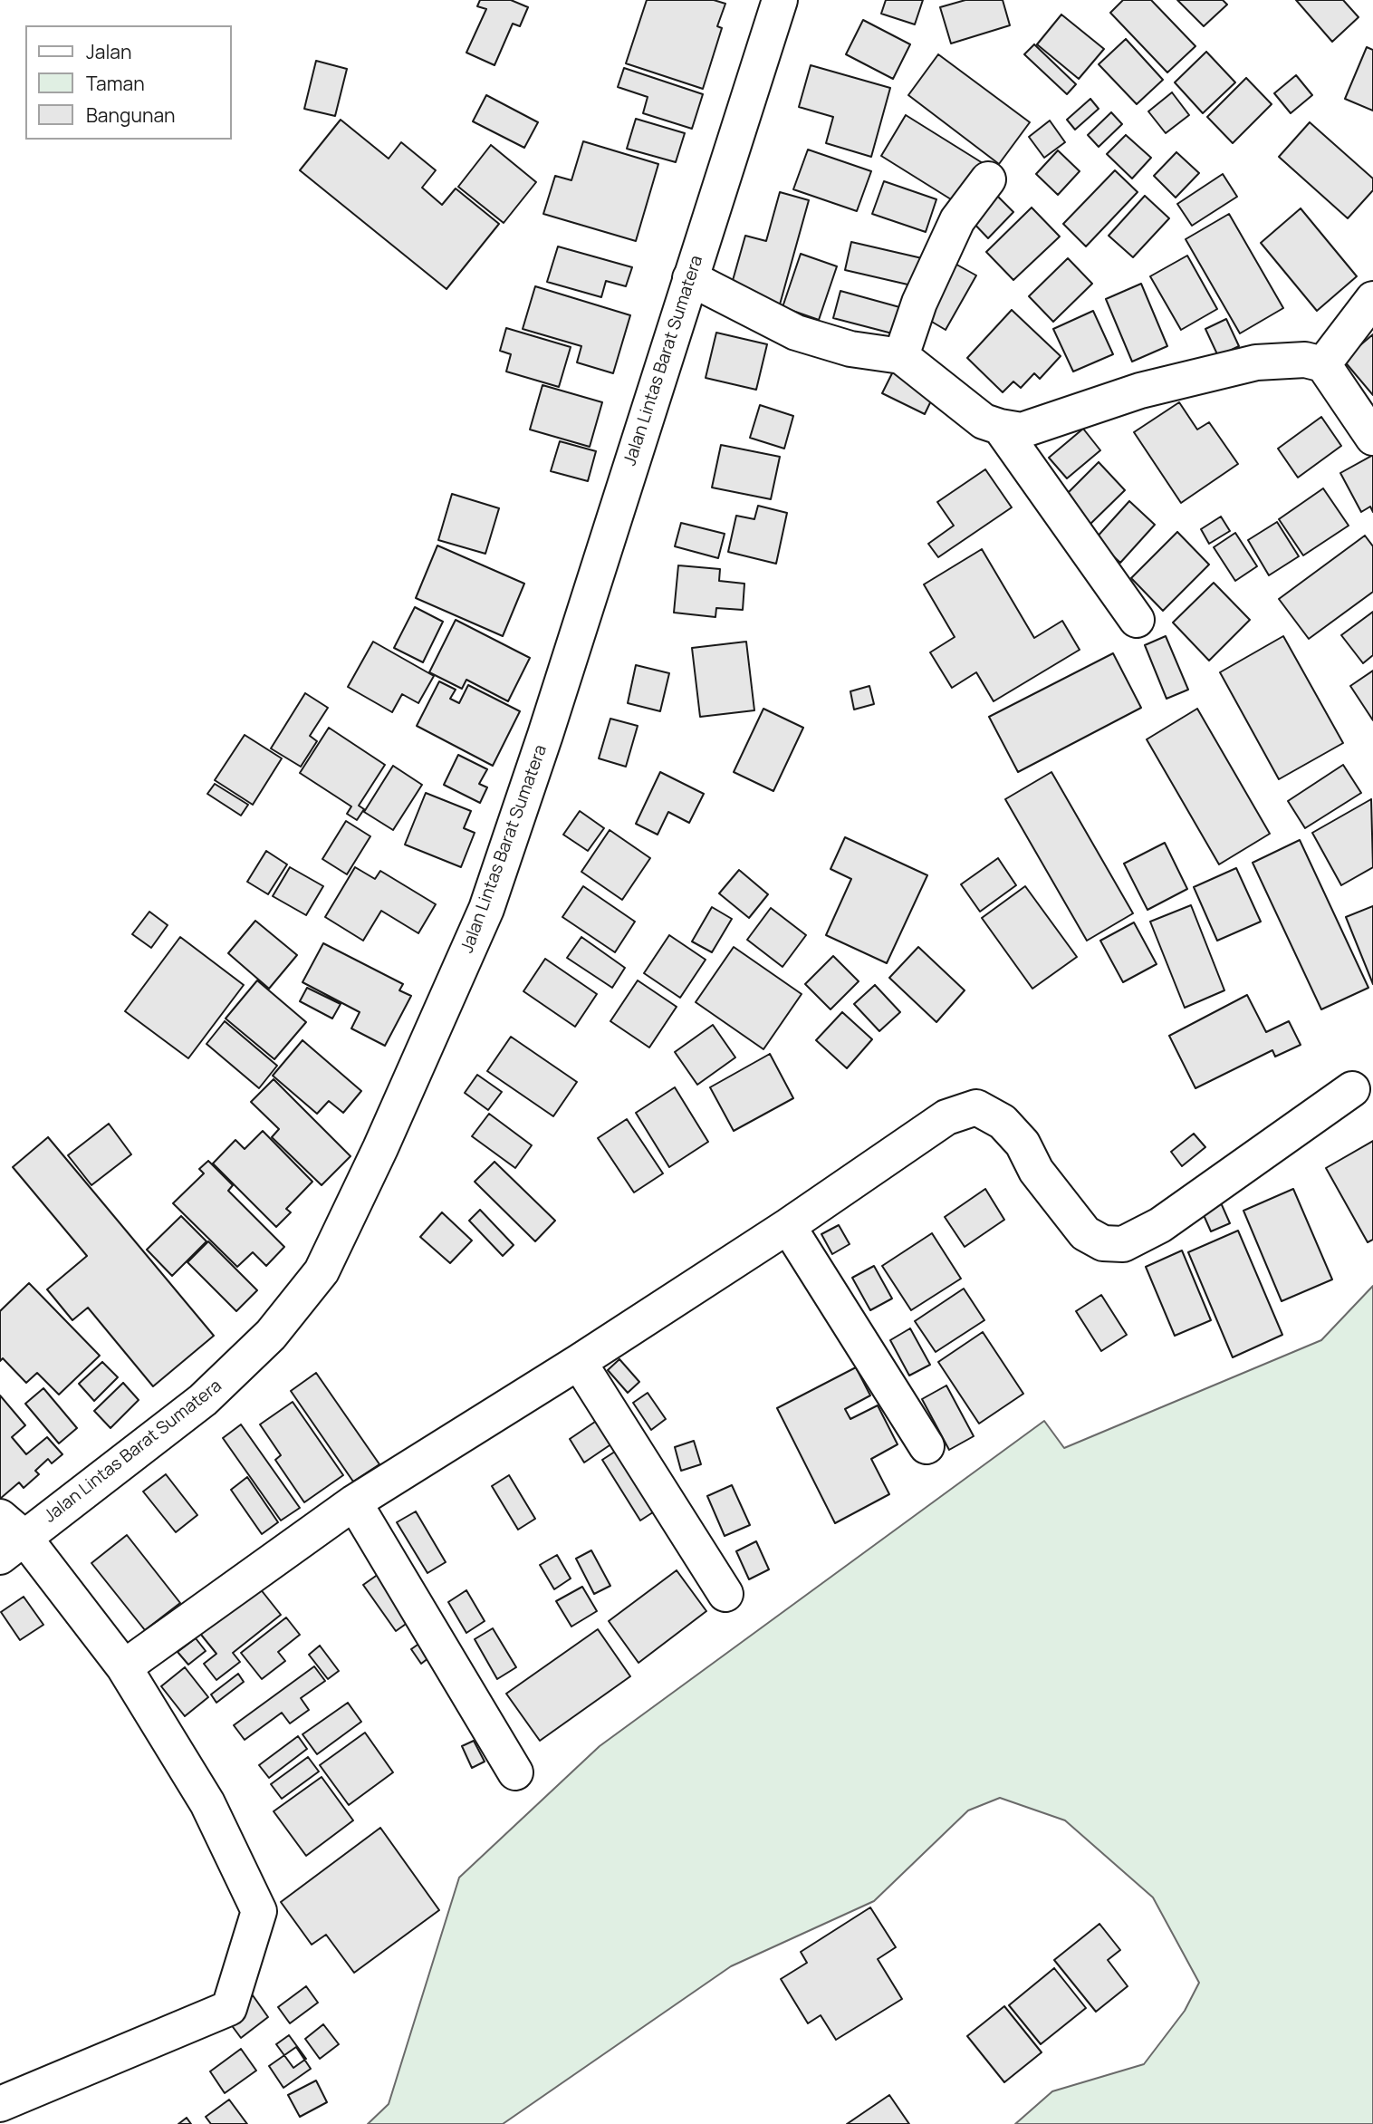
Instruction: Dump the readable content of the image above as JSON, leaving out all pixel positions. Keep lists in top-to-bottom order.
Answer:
{
  "streets": {
    "main road": ["Jalan Lintas Barat Sumatera"]
  },
  "legend": ["Jalan", "Taman", "Bangunan"]
}
